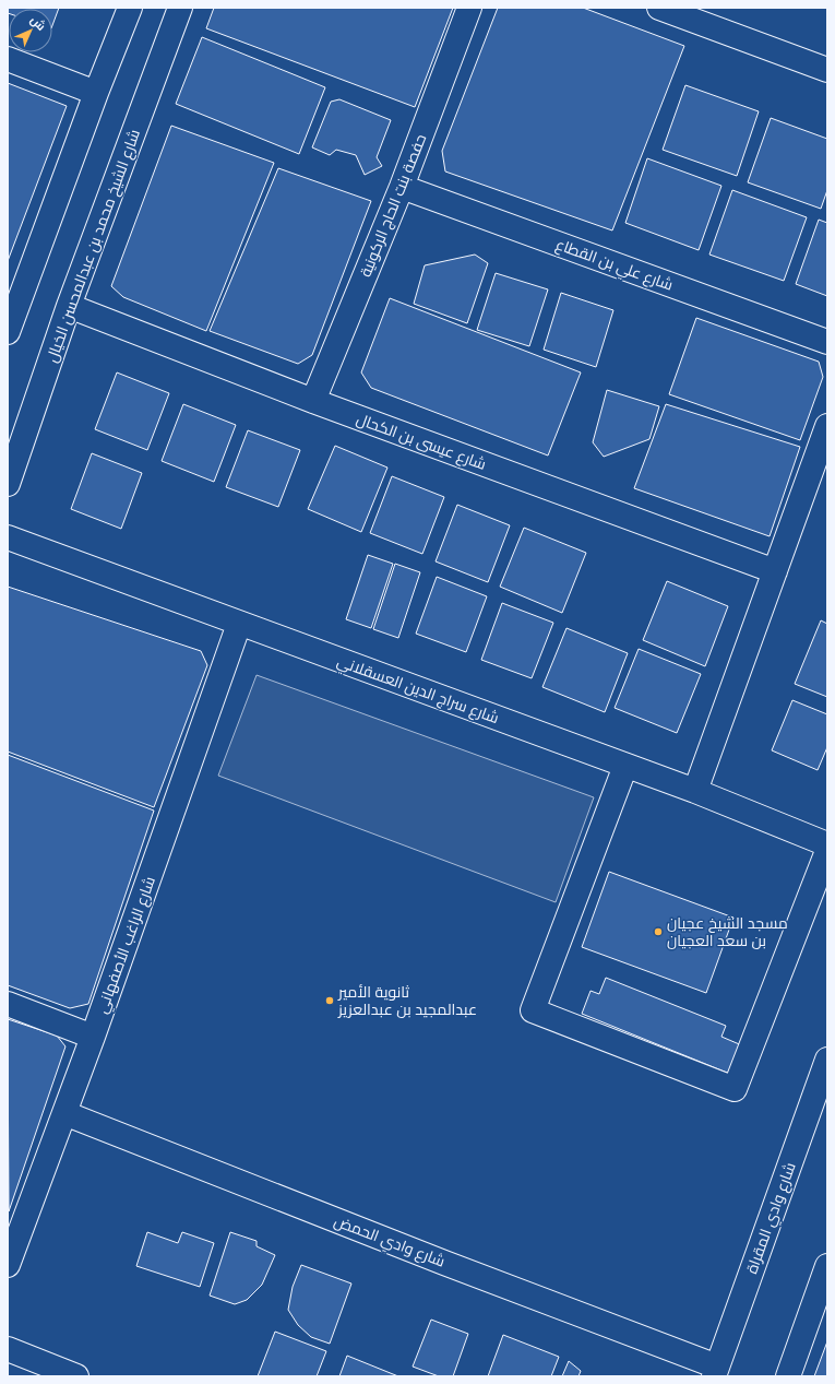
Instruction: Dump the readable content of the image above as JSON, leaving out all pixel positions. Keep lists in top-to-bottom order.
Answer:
{
  "streets": {
    "street": [
      "حفصة بنت الحاج الركونية",
      "شارع الشيخ محمد بن عبدالمحسن الخيال",
      "شارع علي بن القطاع",
      "شارع عيسى بن الكحال",
      "شارع سراج الدين العسقلاني",
      "شارع الراغب الأصفهاني",
      "شارع وادي المقراة",
      "شارع وادي الحمض"
    ]
  },
  "crossings": [
    ["حفصة بنت الحاج الركونية", "شارع علي بن القطاع"],
    ["حفصة بنت الحاج الركونية", "شارع عيسى بن الكحال"],
    ["شارع الشيخ محمد بن عبدالمحسن الخيال", "شارع عيسى بن الكحال"],
    ["شارع سراج الدين العسقلاني", "شارع الراغب الأصفهاني"],
    ["شارع الراغب الأصفهاني", "شارع وادي الحمض"],
    ["شارع وادي المقراة", "شارع وادي الحمض"]
  ],
  "places": ["مسجد الشيخ عجيان بن سعد العجيان", "ثانوية الأمير عبدالمجيد بن عبدالعزيز"],
  "north": "top right"
}
